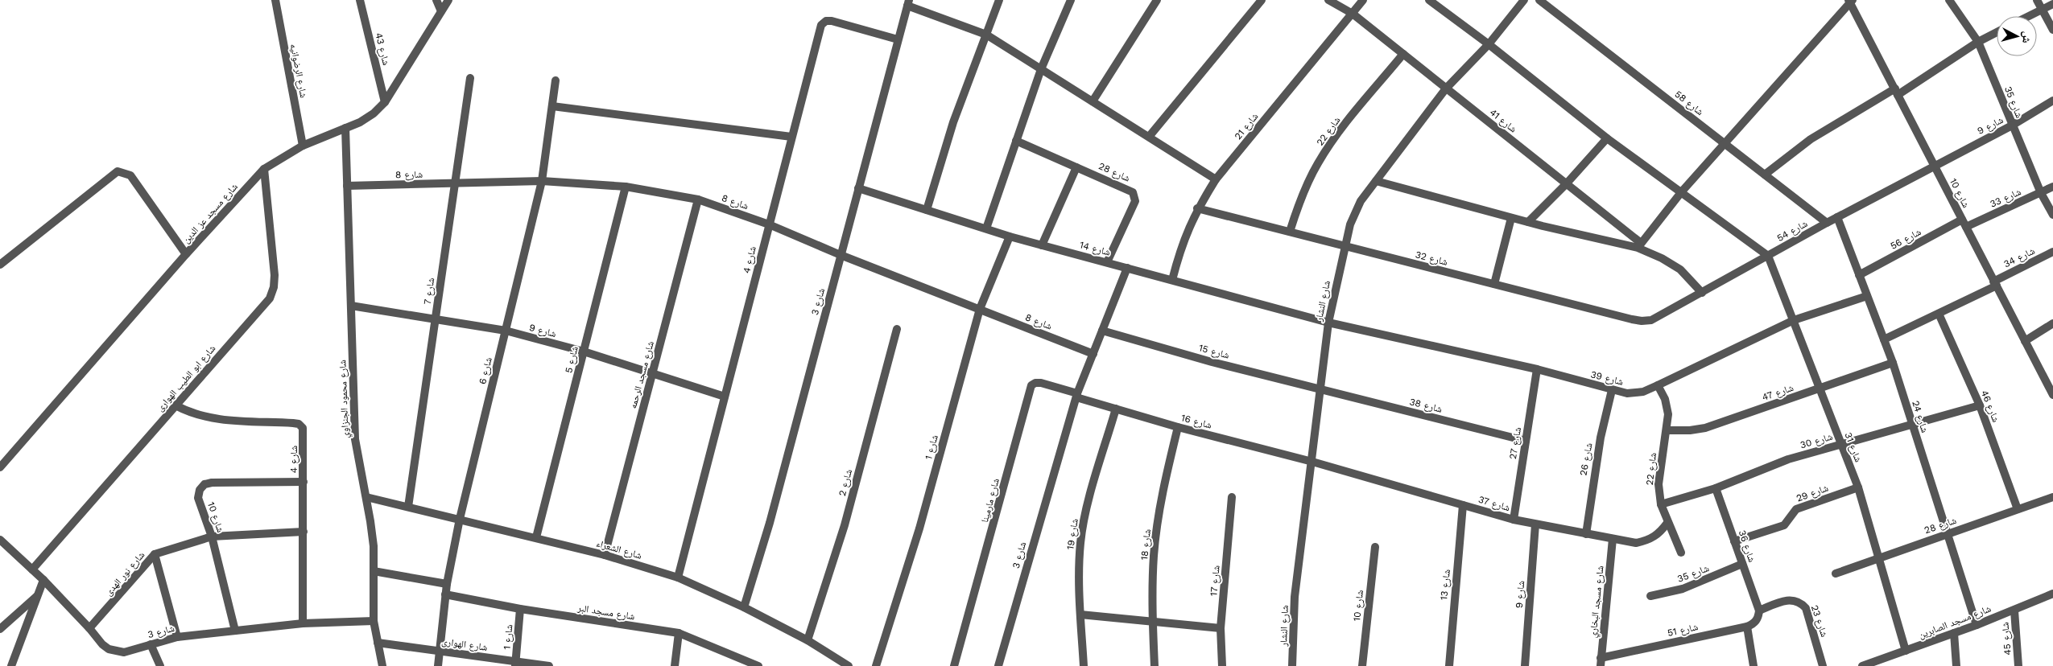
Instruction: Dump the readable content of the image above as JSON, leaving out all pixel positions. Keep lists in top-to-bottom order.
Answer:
{
  "streets": {
    "street": [
      "شارع 43",
      "شارع الرضوانيه",
      "شارع 35",
      "شارع 58",
      "شارع 41",
      "شارع 9",
      "شارع 21",
      "شارع 22",
      "شارع 28",
      "شارع 8",
      "شارع 10",
      "شارع 33",
      "شارع مسجد عز الدين",
      "شارع 54",
      "شارع 56",
      "شارع 14",
      "شارع 34",
      "شارع 32",
      "شارع 4",
      "شارع 7",
      "شارع النشار",
      "شارع 3",
      "شارع 15",
      "شارع 5",
      "شارع 6",
      "شارع مسجد الرحمه",
      "شارع ابو الطيب الهوارى",
      "شارع 39",
      "شارع 47",
      "شارع محمود الجنزاوي",
      "شارع 38",
      "شارع 46",
      "شارع 24",
      "شارع 16",
      "شارع 30",
      "شارع 27",
      "شارع 1",
      "شارع 31",
      "شارع 26",
      "شارع 2",
      "شارع 29",
      "شارع مارمينا",
      "شارع 37",
      "شارع 19",
      "شارع 18",
      "شارع 36",
      "شارع الشعراء",
      "شارع نور الهدى",
      "شارع 17",
      "شارع 13",
      "شارع مسجد البخاري",
      "شارع مسجد البر",
      "شارع 23",
      "شارع مسجد الصابرين",
      "شارع 51",
      "شارع 45",
      "شارع الهوارى"
    ]
  },
  "crossings": [
    ["شارع 43", "شارع مسجد عز الدين"],
    ["شارع الرضوانيه", "شارع مسجد عز الدين"],
    ["شارع 35", "شارع 9"],
    ["شارع 35", "شارع 33"],
    ["شارع 35", "شارع 36"],
    ["شارع 58", "شارع 54"],
    ["شارع 41", "شارع 21"],
    ["شارع 41", "شارع 22"],
    ["شارع 41", "شارع النشار"],
    ["شارع 9", "شارع 10"],
    ["شارع 9", "شارع 54"],
    ["شارع 9", "شارع 4"],
    ["شارع 9", "شارع 7"],
    ["شارع 9", "شارع 5"],
    ["شارع 9", "شارع 6"],
    ["شارع 9", "شارع مسجد الرحمه"],
    ["شارع 9", "شارع محمود الجنزاوي"],
    ["شارع 9", "شارع 37"],
    ["شارع 21", "شارع 14"],
    ["شارع 21", "شارع 32"],
    ["شارع 22", "شارع 32"],
    ["شارع 22", "شارع 39"],
    ["شارع 22", "شارع 47"],
    ["شارع 22", "شارع 30"],
    ["شارع 22", "شارع 37"],
    ["شارع 28", "شارع 14"],
    ["شارع 28", "شارع 46"],
    ["شارع 28", "شارع 24"],
    ["شارع 28", "شارع 31"],
    ["شارع 8", "شارع 4"],
    ["شارع 8", "شارع 7"],
    ["شارع 8", "شارع 3"],
    ["شارع 8", "شارع 5"],
    ["شارع 8", "شارع 6"],
    ["شارع 8", "شارع مسجد الرحمه"],
    ["شارع 8", "شارع محمود الجنزاوي"],
    ["شارع 8", "شارع 1"],
    ["شارع 10", "شارع 33"],
    ["شارع 10", "شارع 54"],
    ["شارع 10", "شارع 56"],
    ["شارع 10", "شارع 34"],
    ["شارع 10", "شارع 4"],
    ["شارع 10", "شارع 3"],
    ["شارع 10", "شارع نور الهدى"],
    ["شارع 33", "شارع 56"],
    ["شارع مسجد عز الدين", "شارع ابو الطيب الهوارى"],
    ["شارع مسجد عز الدين", "شارع محمود الجنزاوي"],
    ["شارع 54", "شارع 32"],
    ["شارع 54", "شارع 24"],
    ["شارع 54", "شارع 31"],
    ["شارع 56", "شارع 24"],
    ["شارع 14", "شارع النشار"],
    ["شارع 14", "شارع 3"],
    ["شارع 14", "شارع 39"],
    ["شارع 14", "شارع 1"],
    ["شارع 34", "شارع 46"],
    ["شارع 34", "شارع 24"],
    ["شارع 32", "شارع النشار"],
    ["شارع 4", "شارع 3"],
    ["شارع 4", "شارع ابو الطيب الهوارى"],
    ["شارع 4", "شارع الشعراء"],
    ["شارع 4", "شارع نور الهدى"],
    ["شارع 7", "شارع الشعراء"],
    ["شارع النشار", "شارع 15"],
    ["شارع النشار", "شارع 39"],
    ["شارع النشار", "شارع 38"],
    ["شارع النشار", "شارع 16"],
    ["شارع النشار", "شارع 37"],
    ["شارع 3", "شارع 15"],
    ["شارع 3", "شارع ابو الطيب الهوارى"],
    ["شارع 3", "شارع محمود الجنزاوي"],
    ["شارع 3", "شارع 16"],
    ["شارع 3", "شارع مارمينا"],
    ["شارع 3", "شارع الشعراء"],
    ["شارع 3", "شارع نور الهدى"],
    ["شارع 15", "شارع 38"],
    ["شارع 5", "شارع الشعراء"],
    ["شارع 6", "شارع الشعراء"],
    ["شارع 6", "شارع مسجد البر"],
    ["شارع 6", "شارع الهوارى"],
    ["شارع مسجد الرحمه", "شارع الشعراء"],
    ["شارع 39", "شارع 24"],
    ["شارع 39", "شارع 27"],
    ["شارع 39", "شارع 31"],
    ["شارع 39", "شارع 26"],
    ["شارع 47", "شارع 24"],
    ["شارع 47", "شارع 31"],
    ["شارع محمود الجنزاوي", "شارع الشعراء"],
    ["شارع محمود الجنزاوي", "شارع الهوارى"],
    ["شارع 38", "شارع 27"],
    ["شارع 46", "شارع 30"],
    ["شارع 24", "شارع 30"],
    ["شارع 24", "شارع مسجد الصابرين"],
    ["شارع 16", "شارع مارمينا"],
    ["شارع 16", "شارع 37"],
    ["شارع 16", "شارع 19"],
    ["شارع 16", "شارع 18"],
    ["شارع 30", "شارع 31"],
    ["شارع 30", "شارع 36"],
    ["شارع 27", "شارع 37"],
    ["شارع 1", "شارع مسجد البر"],
    ["شارع 1", "شارع الهوارى"],
    ["شارع 31", "شارع 29"],
    ["شارع 31", "شارع مسجد الصابرين"],
    ["شارع 26", "شارع 37"],
    ["شارع 2", "شارع الشعراء"],
    ["شارع 29", "شارع 36"],
    ["شارع 37", "شارع 13"],
    ["شارع 37", "شارع مسجد البخاري"],
    ["شارع 36", "شارع 23"],
    ["شارع مسجد البخاري", "شارع 51"],
    ["شارع مسجد الصابرين", "شارع 45"]
  ],
  "north": "right"
}
